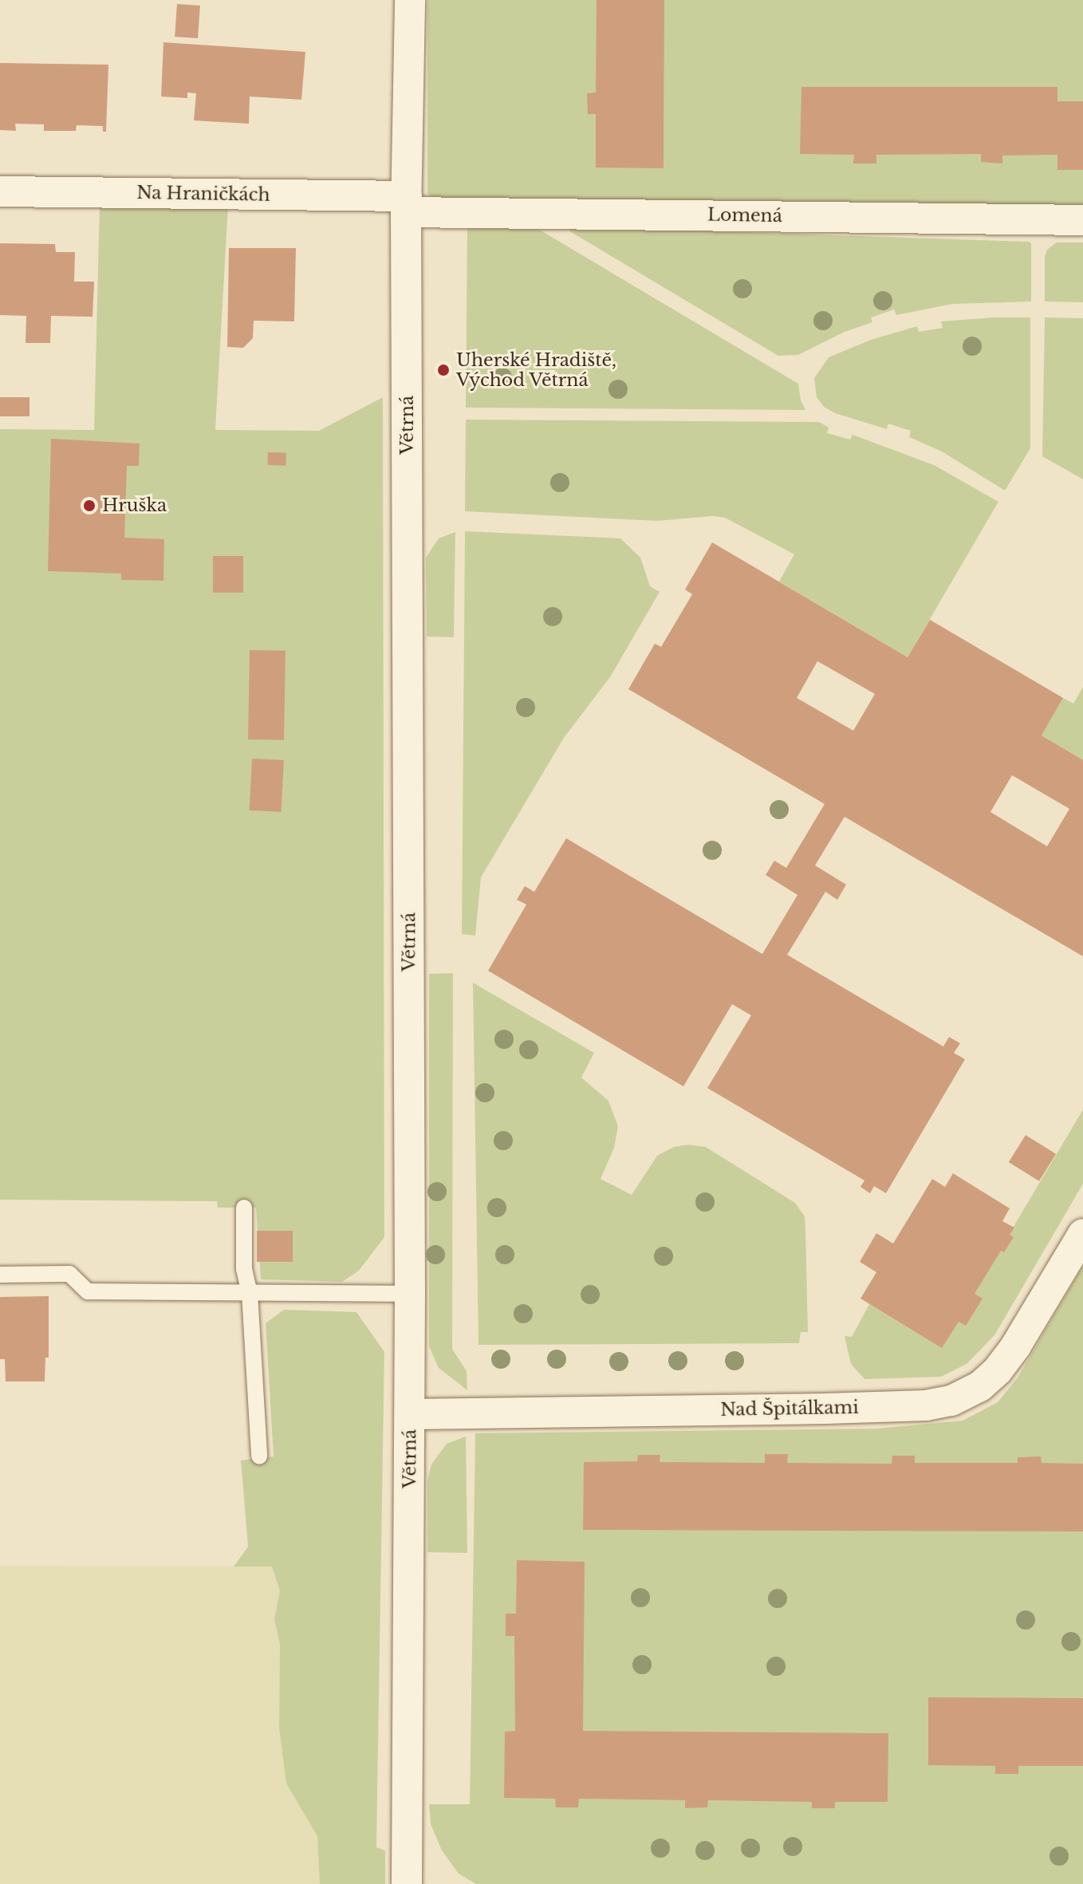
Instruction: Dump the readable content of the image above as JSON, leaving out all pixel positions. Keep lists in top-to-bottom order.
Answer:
{
  "streets": {
    "street": [
      "Na Hraničkách",
      "Lomená",
      "Větrná",
      "Nad Špitálkami"
    ]
  },
  "crossings": [
    ["Na Hraničkách", "Lomená"],
    ["Na Hraničkách", "Větrná"],
    ["Lomená", "Větrná"],
    ["Větrná", "Nad Špitálkami"]
  ],
  "places": ["Uherské Hradiště, Východ Větrná", "Hruška"]
}
